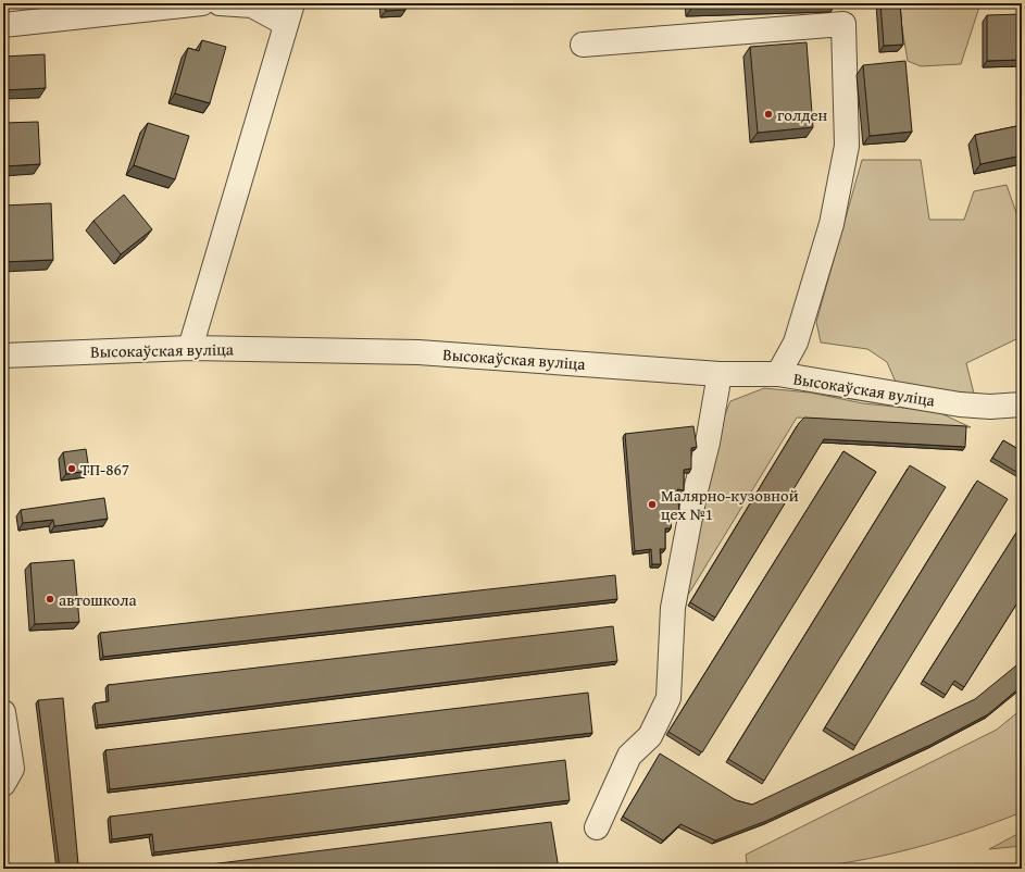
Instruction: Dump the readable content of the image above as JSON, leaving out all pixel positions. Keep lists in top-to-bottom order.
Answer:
{
  "streets": {
    "street": ["Высокаўская вуліца"]
  },
  "places": [
    "голден",
    "ТП-867",
    "Малярно-кузовной цех №1",
    "автошкола"
  ]
}
